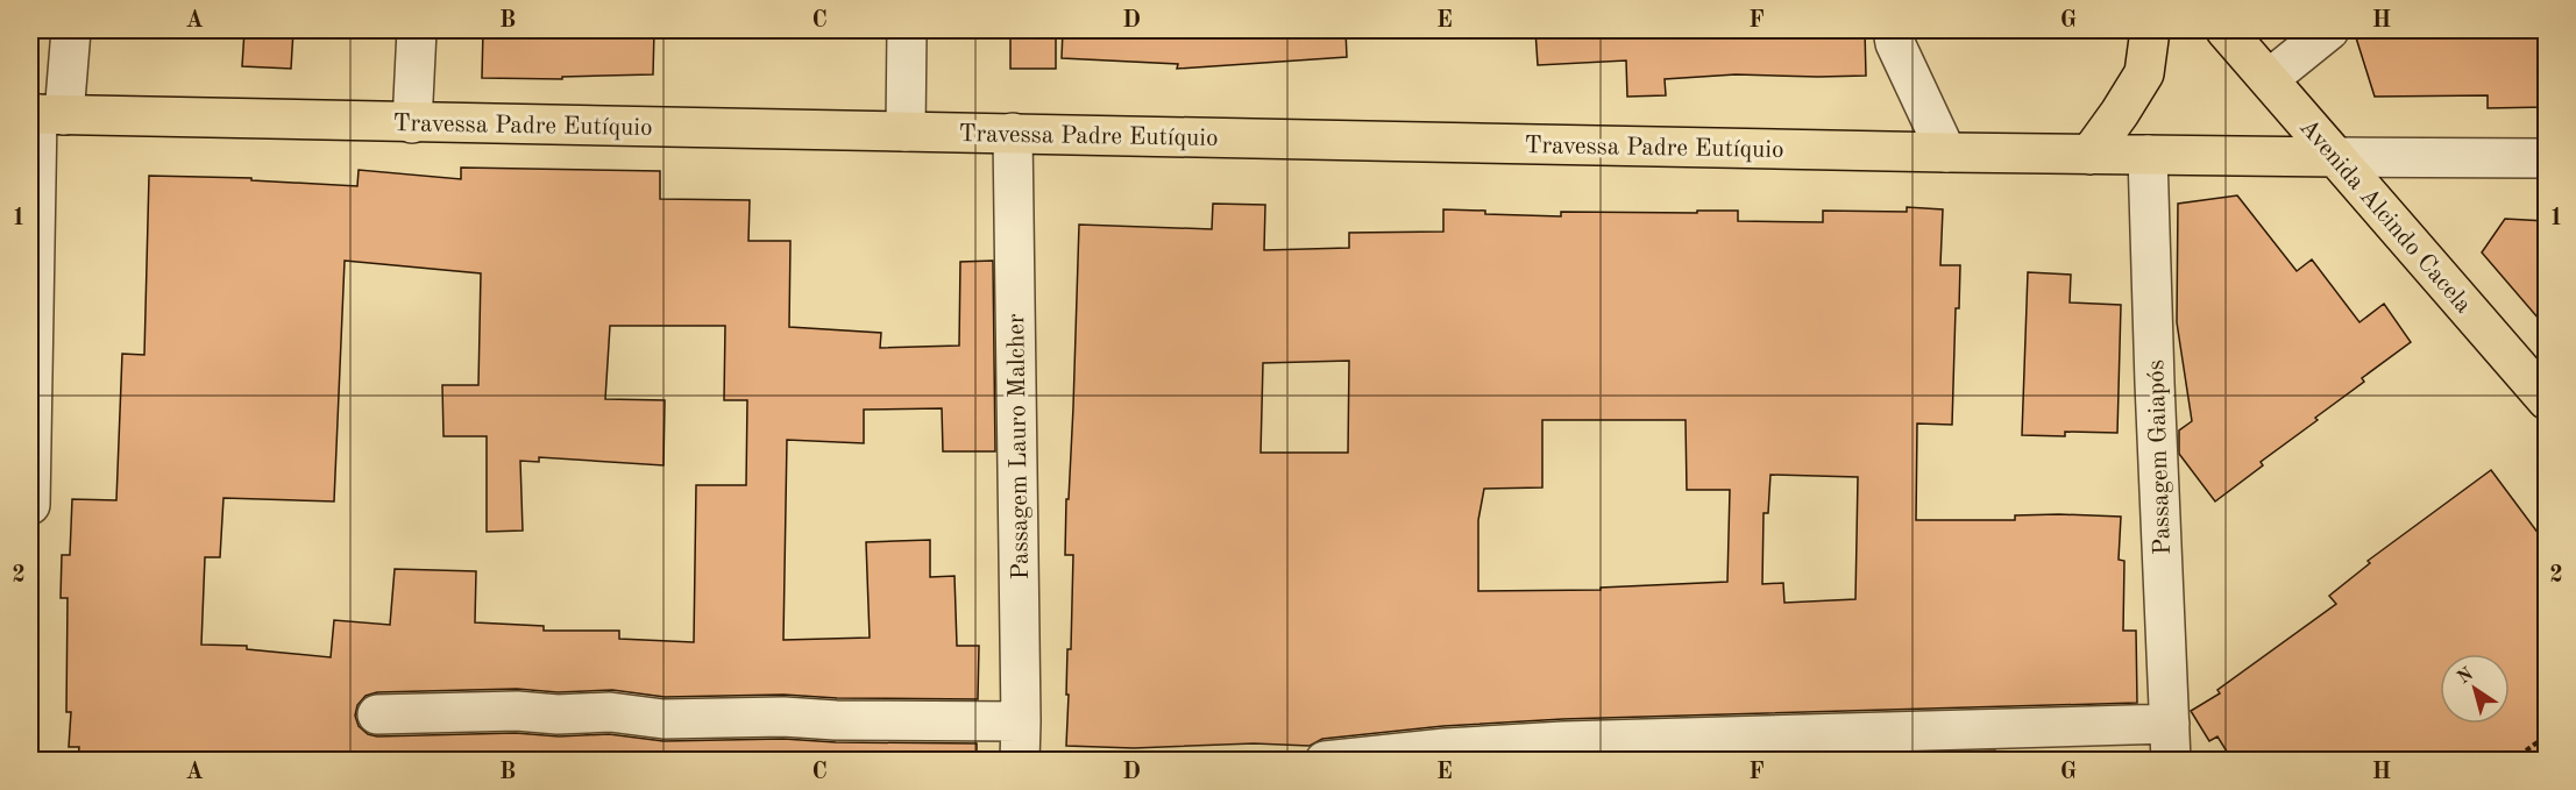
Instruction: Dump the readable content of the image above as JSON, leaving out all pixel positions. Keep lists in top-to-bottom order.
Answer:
{
  "streets": {
    "main road": ["Travessa Padre Eutíquio", "Avenida Alcindo Cacela"],
    "street": ["Passagem Lauro Malcher", "Passagem Gaiapós"]
  },
  "crossings": [
    ["Travessa Padre Eutíquio", "Avenida Alcindo Cacela"],
    ["Travessa Padre Eutíquio", "Passagem Lauro Malcher"],
    ["Travessa Padre Eutíquio", "Passagem Gaiapós"]
  ],
  "north": "top left",
  "grid": {
    "columns": [
      "A",
      "B",
      "C",
      "D",
      "E",
      "F",
      "G",
      "H"
    ],
    "rows": ["1", "2"]
  }
}
